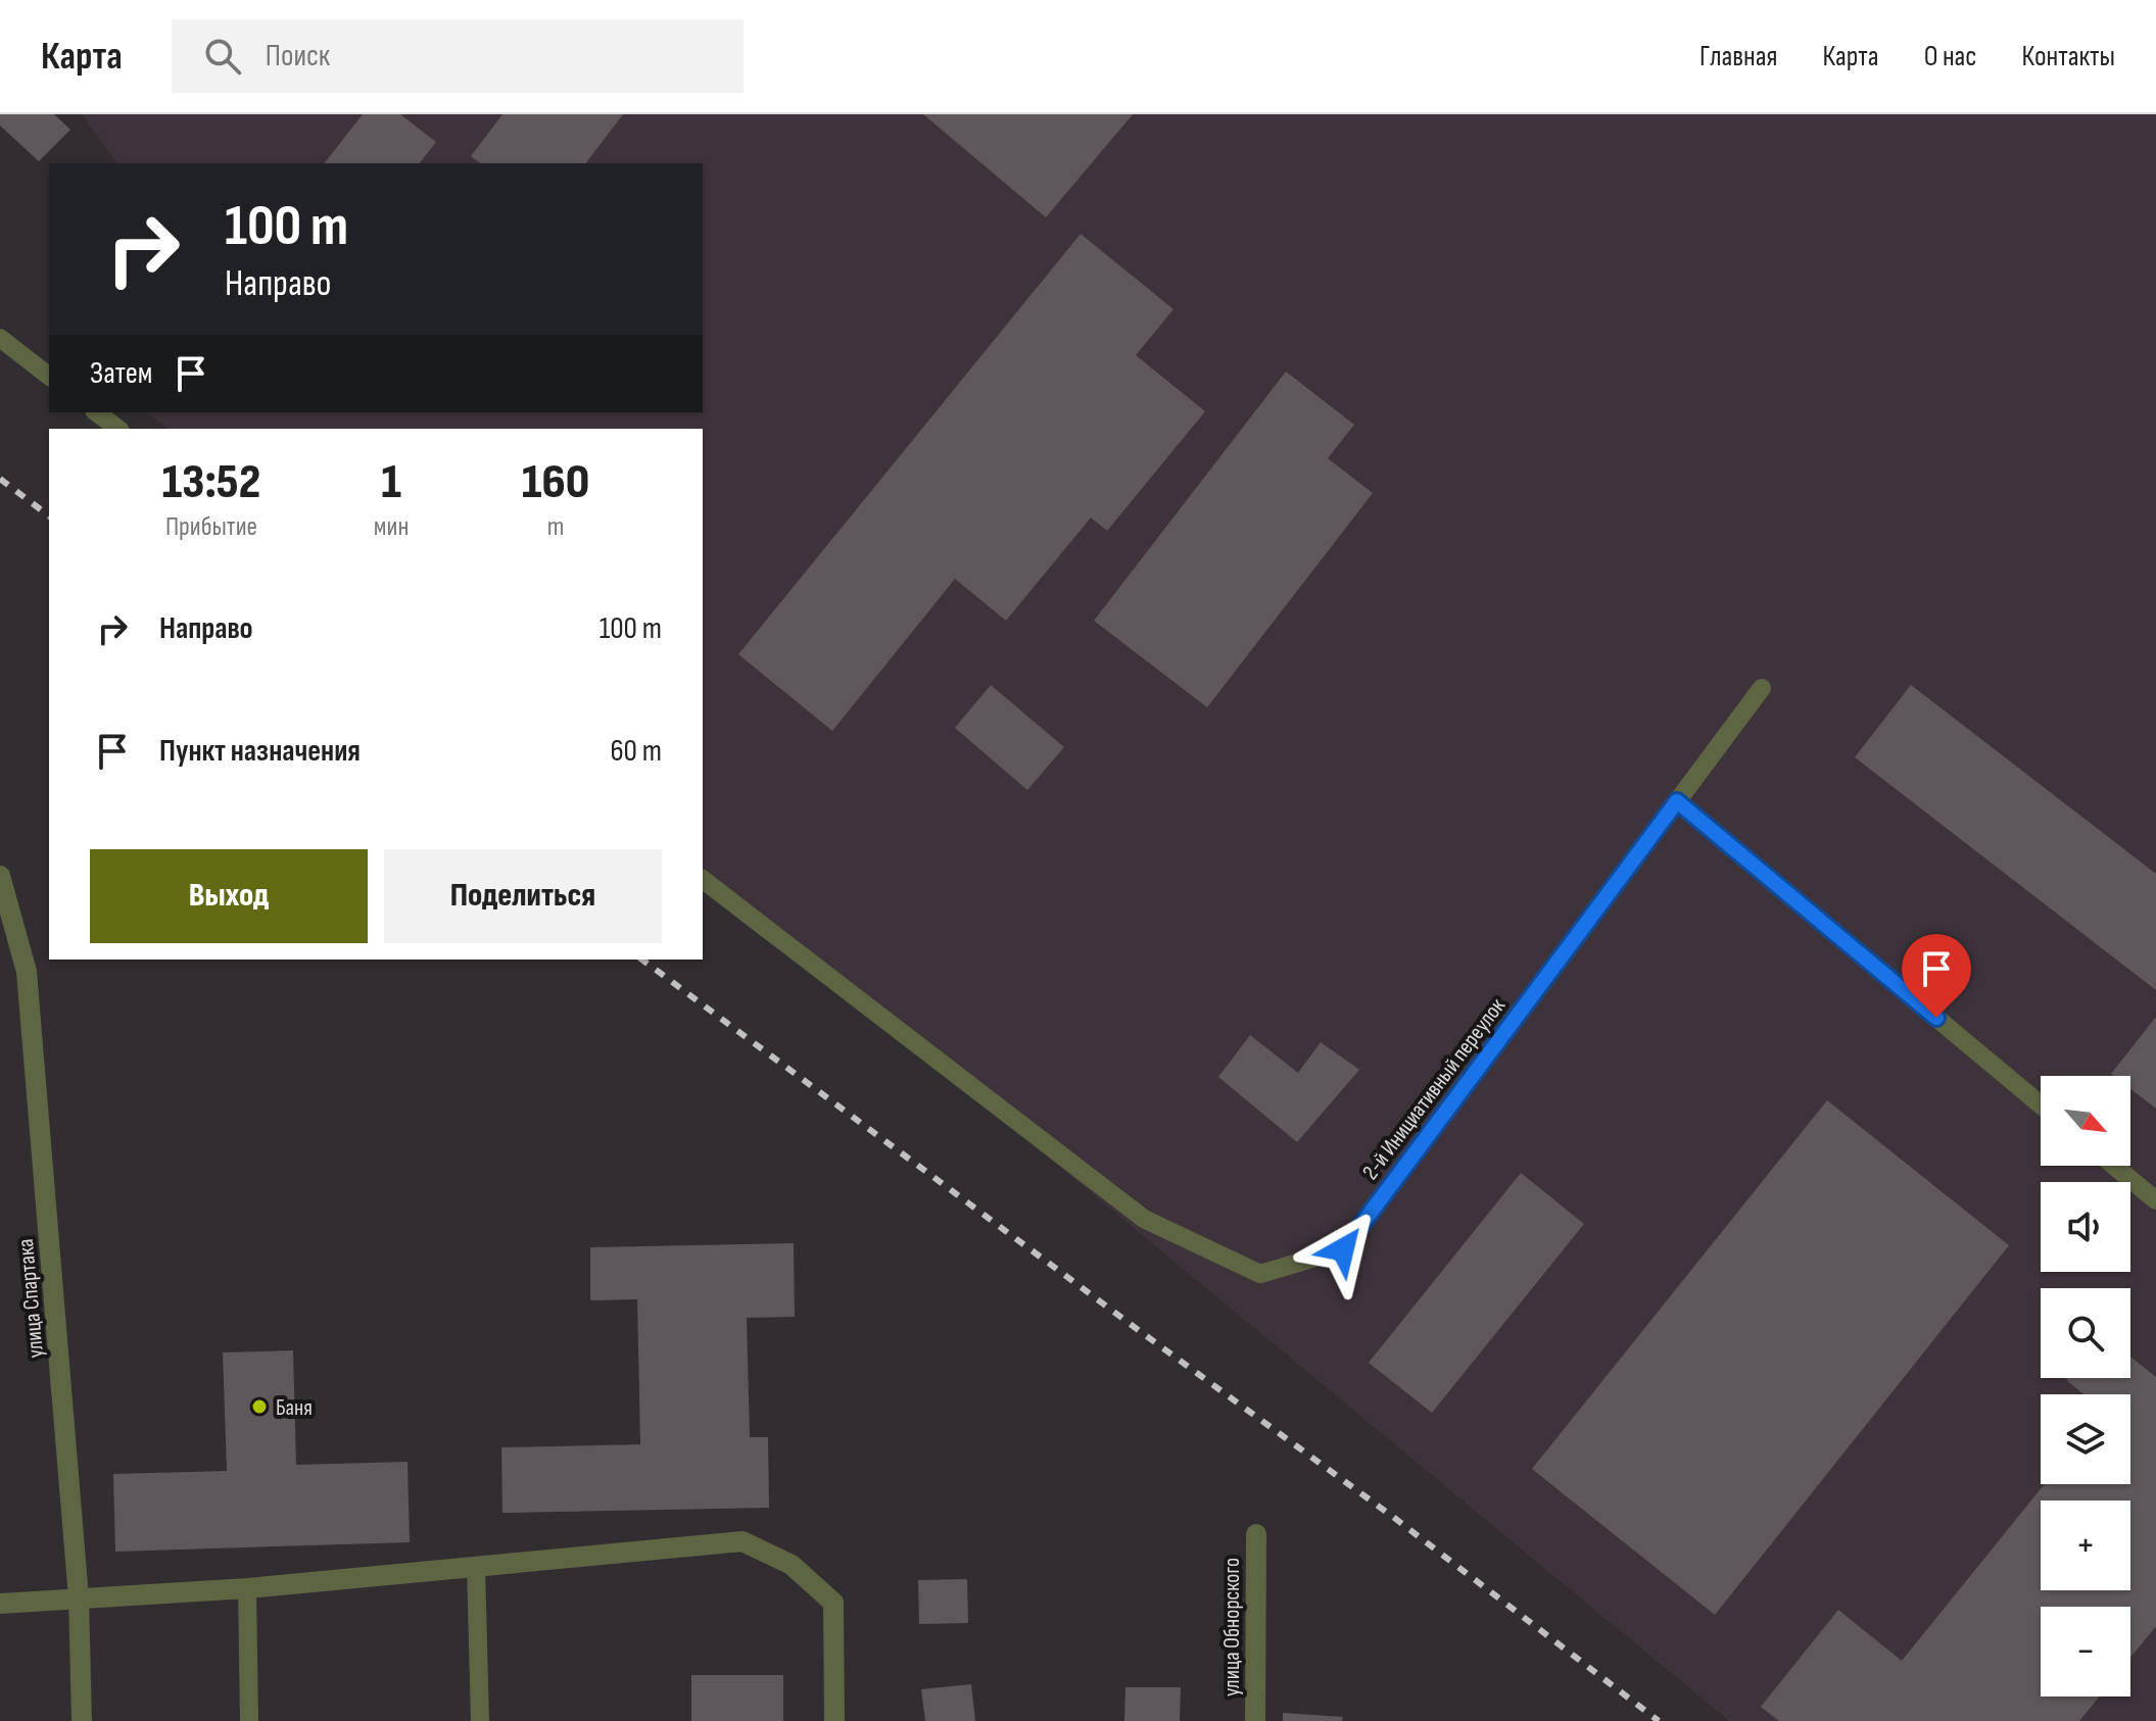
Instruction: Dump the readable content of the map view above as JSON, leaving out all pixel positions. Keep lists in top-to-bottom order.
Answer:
{
  "streets": {
    "street": ["улица Спартака", "улица Обнорского"],
    "lane": ["2-й Инициативный переулок"]
  },
  "places": ["Баня"],
  "north": "bottom right",
  "page": {
    "header": "Карта",
    "search": "Поиск",
    "nav": [
      "Главная",
      "Карта",
      "О нас",
      "Контакты"
    ],
    "turn": ["100 m", "Направо"],
    "then": "Затем",
    "eta": [
      "13:52",
      "Прибытие",
      "1",
      "мин",
      "160",
      "m"
    ],
    "list": [
      {
        "name": "Направо",
        "value": "100 m"
      },
      {
        "name": "Пункт назначения",
        "value": "60 m"
      }
    ],
    "buttons": ["Выход", "Поделиться"],
    "map_buttons": ["+", "−"]
  }
}
